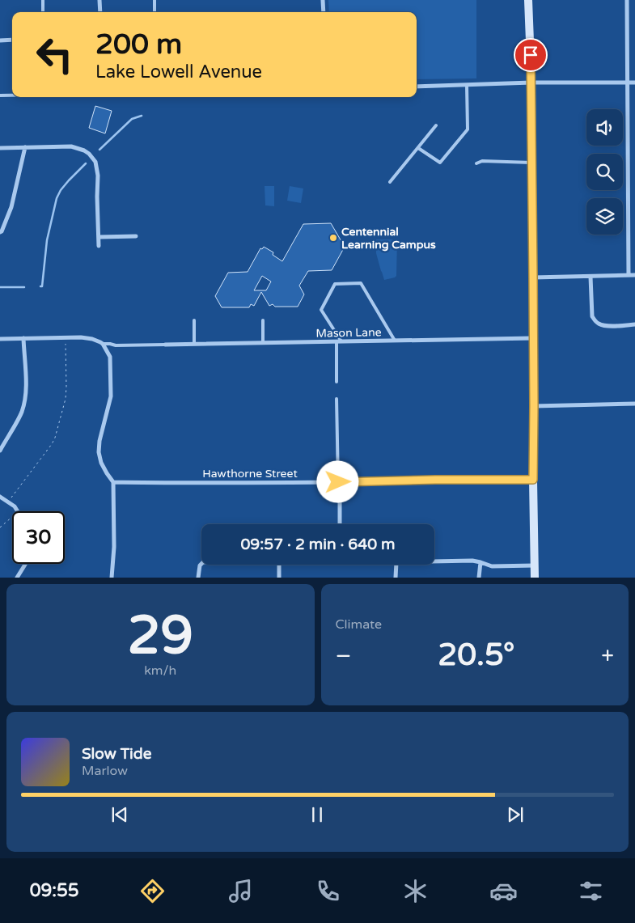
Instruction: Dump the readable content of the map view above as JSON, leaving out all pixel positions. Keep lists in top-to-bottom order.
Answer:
{
  "streets": {
    "street": ["Mason Lane", "Hawthorne Street"]
  },
  "places": ["Centennial Learning Campus"],
  "page": {
    "turn": ["200 m", "Lake Lowell Avenue"],
    "limit": "30",
    "trip": "09:57 · 2 min · 640 m",
    "tile": [
      ["29", "km/h"],
      "Climate"
    ],
    "heat": ["−", "20.5°", "+"],
    "song": ["Slow Tide", "Marlow"],
    "tabs": "09:55"
  }
}
